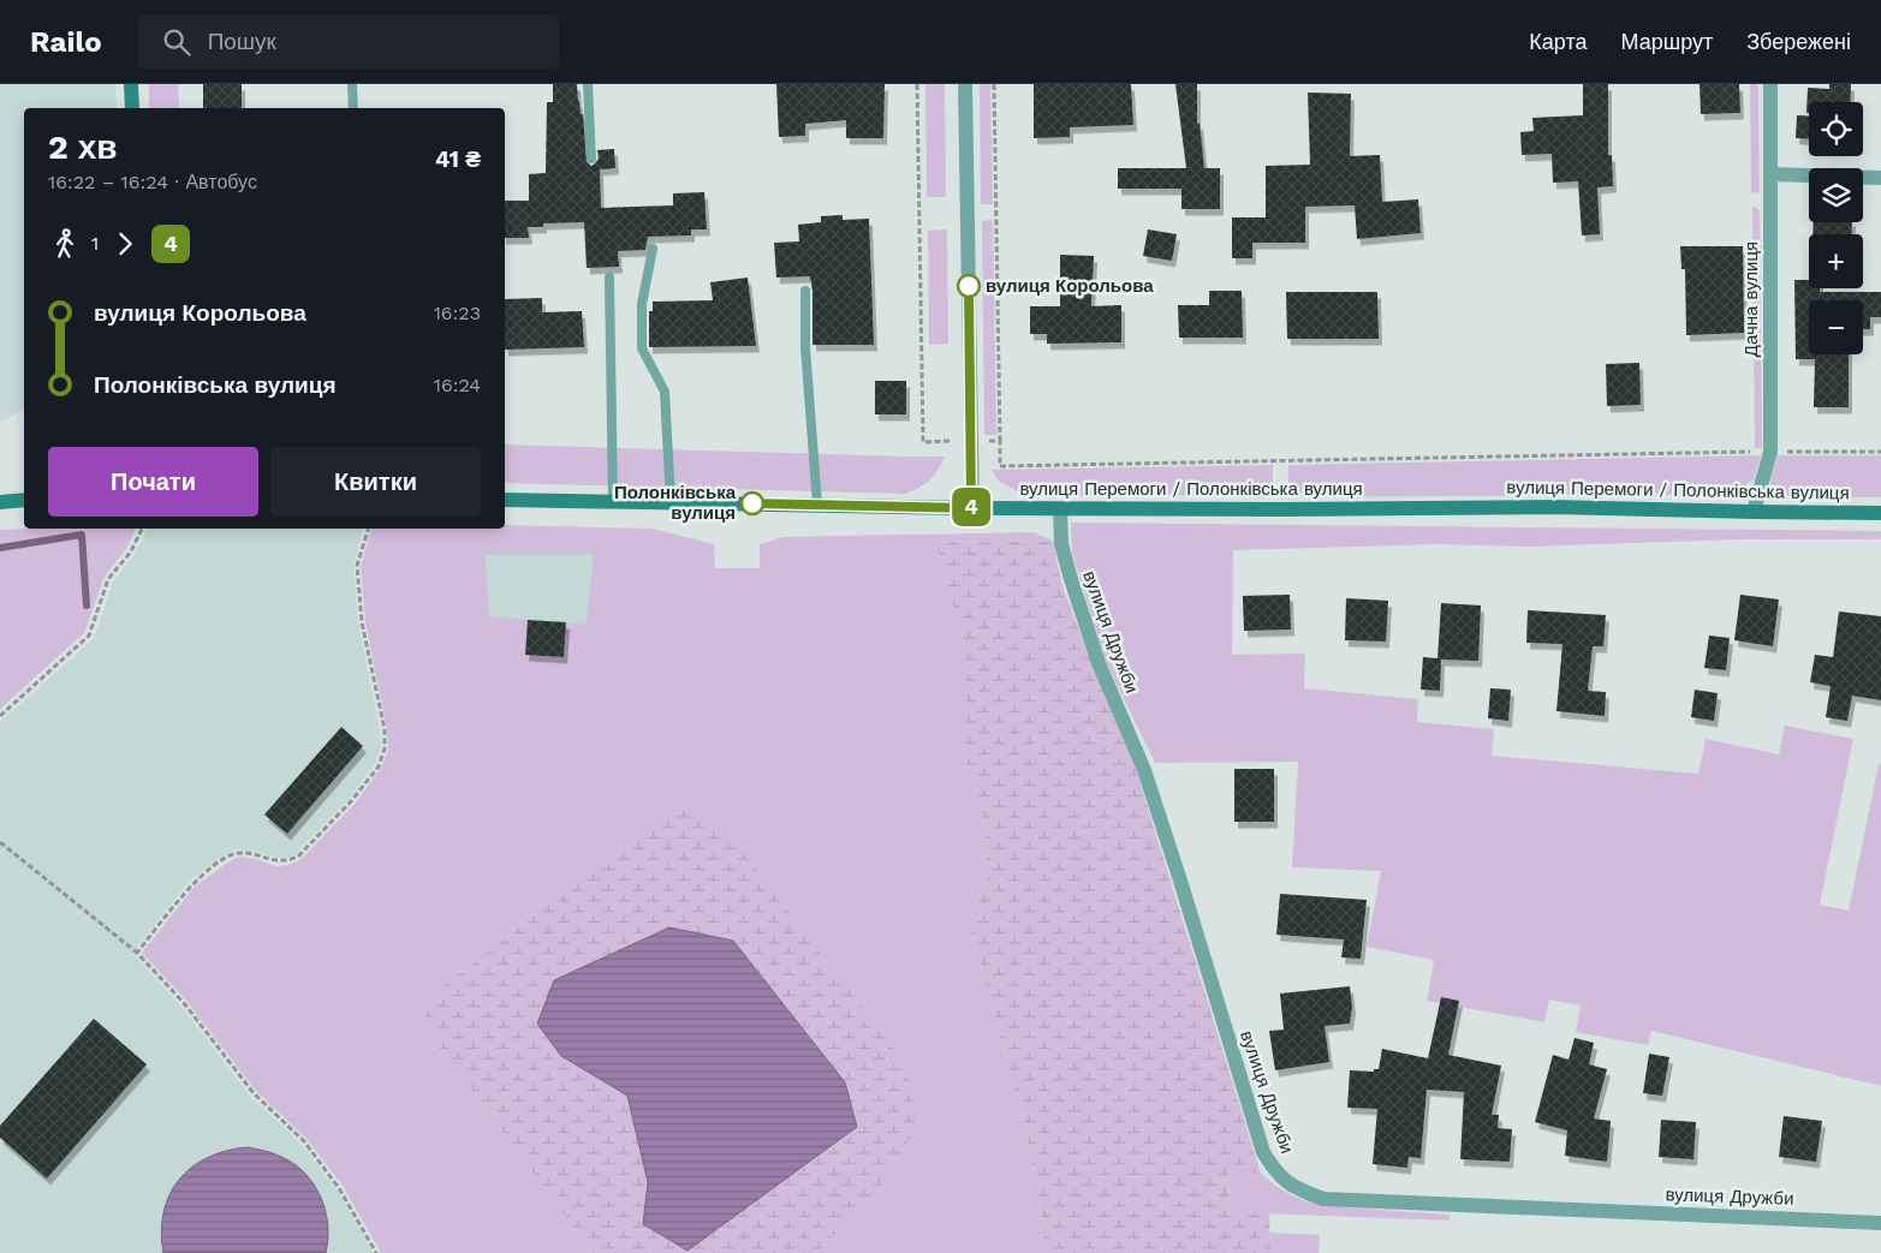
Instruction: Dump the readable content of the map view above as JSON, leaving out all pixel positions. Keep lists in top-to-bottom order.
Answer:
{
  "streets": {
    "main road": ["вулиця Перемоги / Полонківська вулиця"],
    "street": ["Дачна вулиця", "вулиця Дружби"]
  },
  "crossings": [
    ["Дачна вулиця", "вулиця Перемоги / Полонківська вулиця"],
    ["вулиця Перемоги / Полонківська вулиця", "вулиця Дружби"]
  ],
  "places": ["вулиця Корольова", "Полонківська вулиця"],
  "lines": ["bus line 4"],
  "page": {
    "header": "Railo",
    "search": "Пошук",
    "nav": ["Карта", "Маршрут", "Збережені"],
    "on_map": "4",
    "map_buttons": ["+", "−"],
    "heading": ["2 хв", "16:22 – 16:24 · Автобус", "41 ₴"],
    "legs": ["1", "4"],
    "list": [
      {
        "name": "вулиця Корольова",
        "value": "16:23"
      },
      {
        "name": "Полонківська вулиця",
        "value": "16:24"
      }
    ],
    "buttons": ["Почати", "Квитки"]
  }
}
